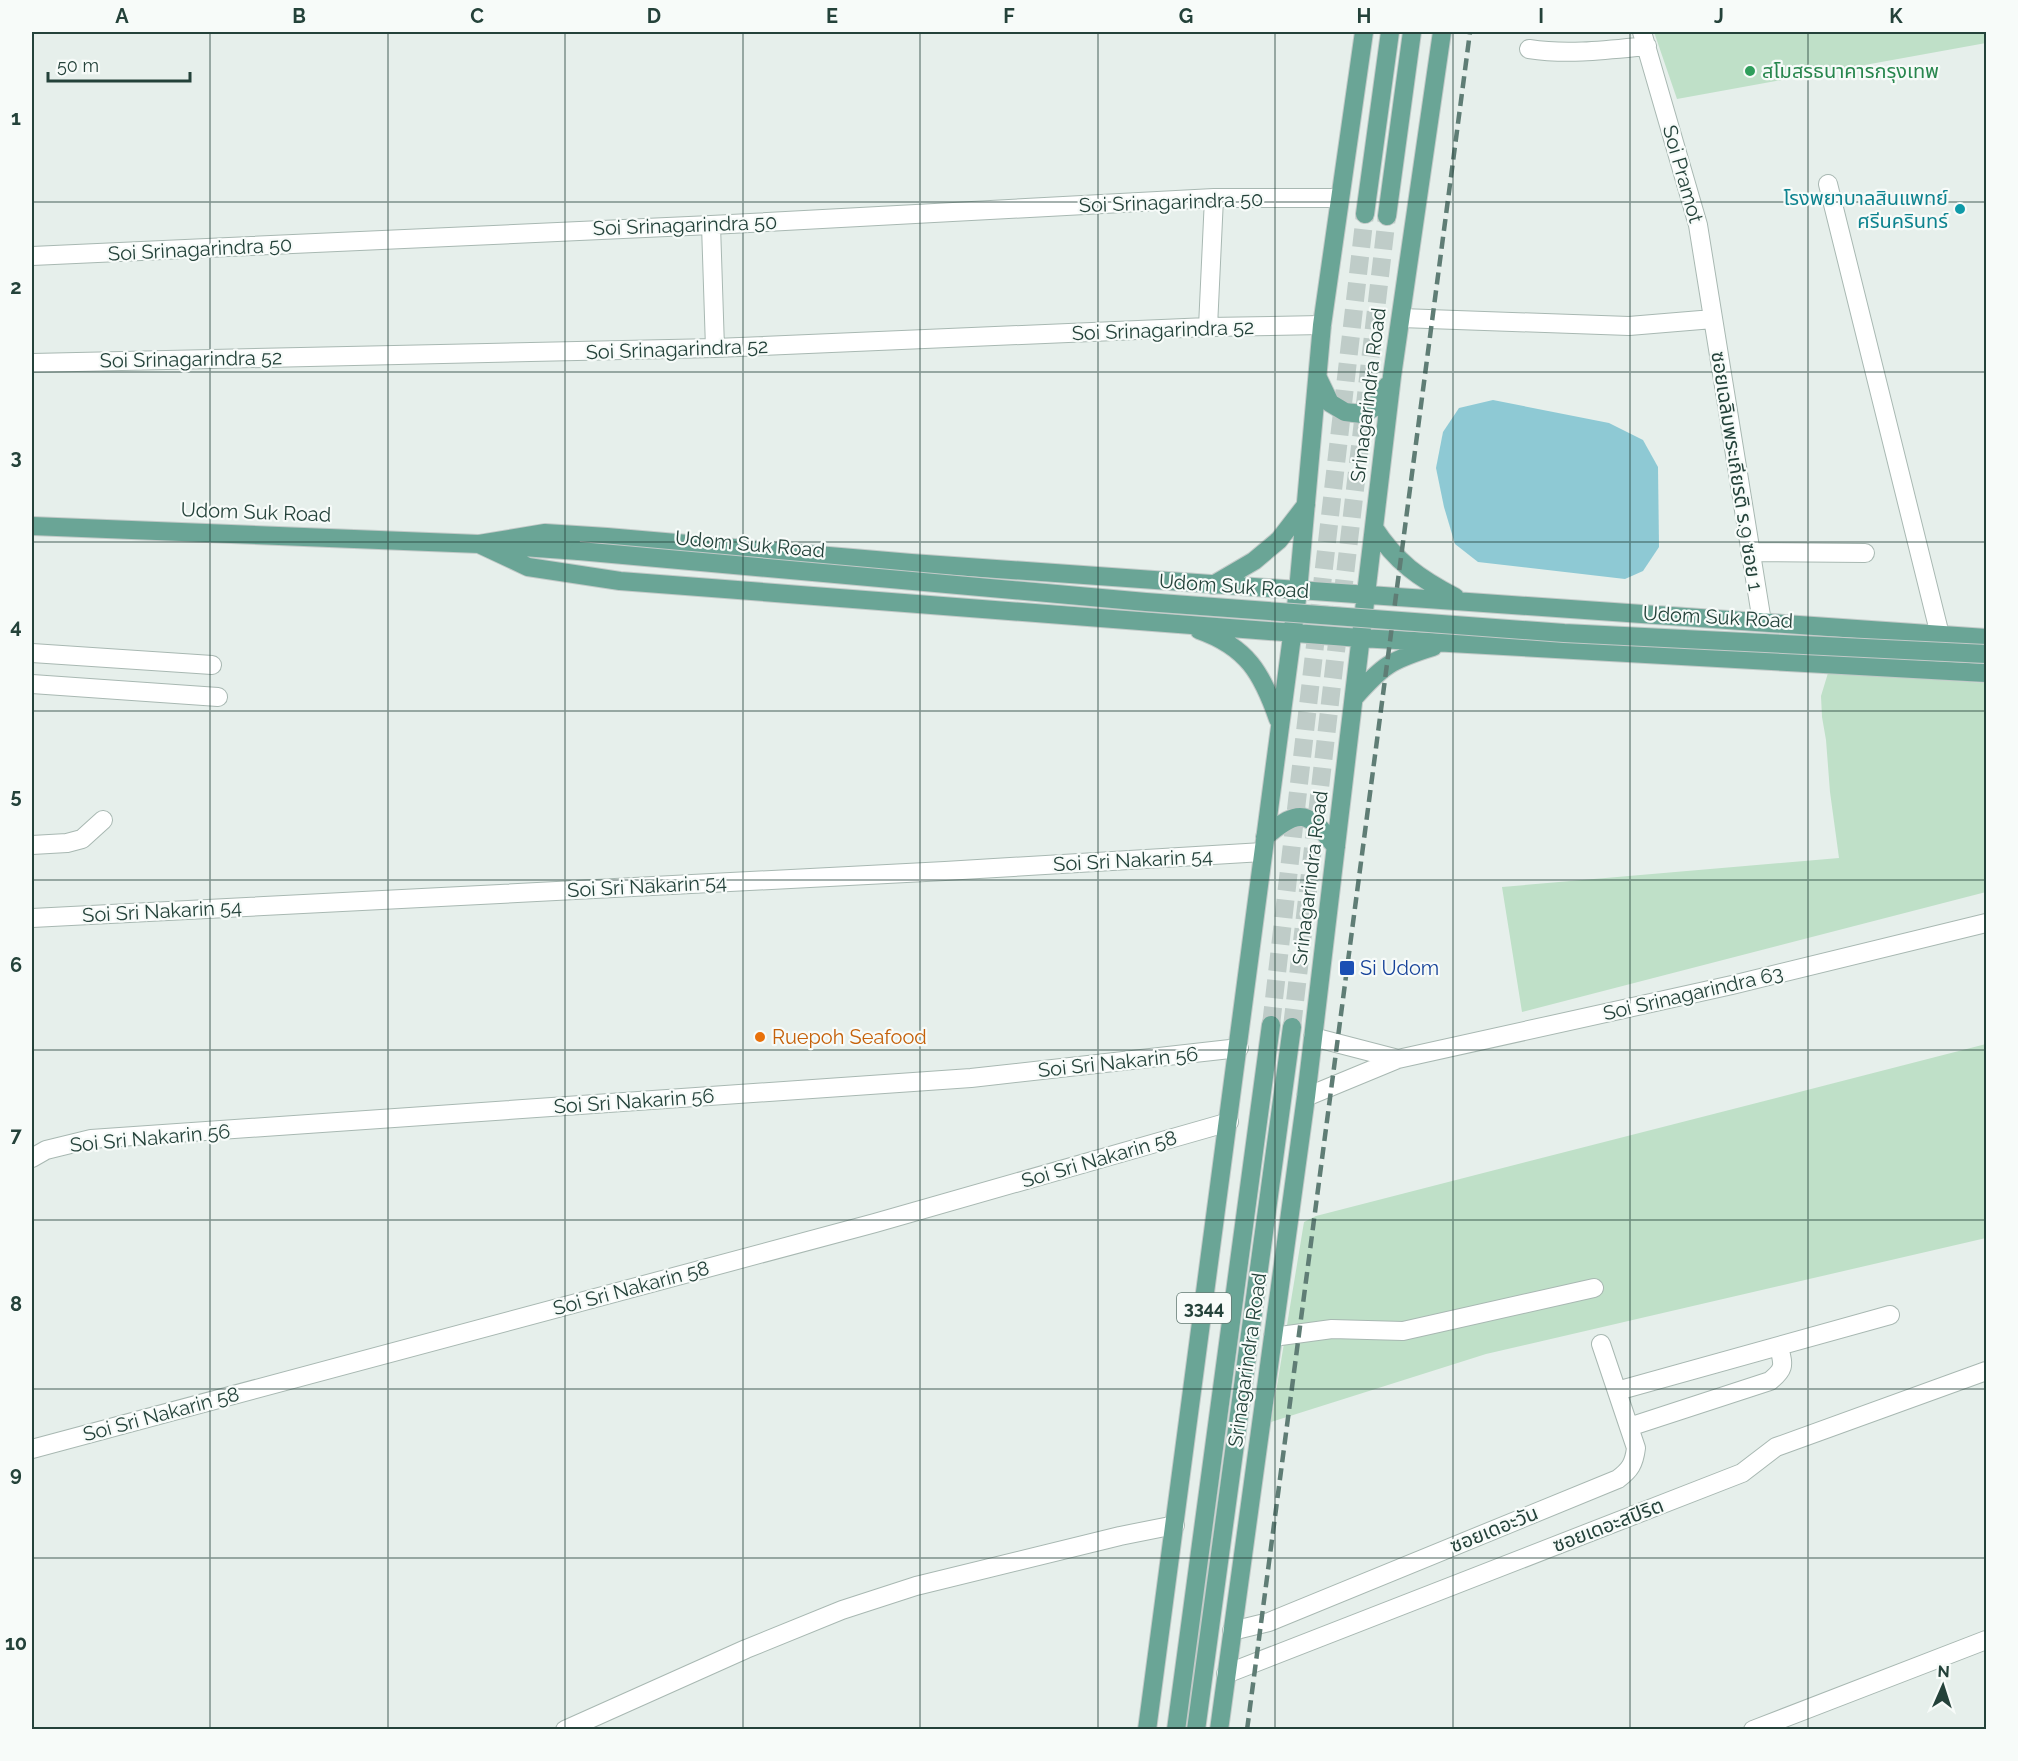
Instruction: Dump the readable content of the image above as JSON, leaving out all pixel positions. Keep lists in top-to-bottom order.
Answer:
{
  "streets": {
    "main road": ["Srinagarindra Road", "Udom Suk Road", "3344"],
    "street": [
      "Soi Pramot",
      "Soi Srinagarindra 50",
      "Soi Srinagarindra 52",
      "ซอยเฉลิมพระเกียรติ ร.9 ซอย 1",
      "Soi Sri Nakarin 54",
      "Soi Srinagarindra 63",
      "Soi Sri Nakarin 56",
      "Soi Sri Nakarin 58",
      "ซอยเดอะสปิริต",
      "ซอยเดอะวัน"
    ]
  },
  "crossings": [
    ["Soi Pramot", "ซอยเฉลิมพระเกียรติ ร.9 ซอย 1"],
    ["Srinagarindra Road", "Udom Suk Road"],
    ["Srinagarindra Road", "Soi Srinagarindra 63"],
    ["Srinagarindra Road", "ซอยเดอะสปิริต"],
    ["Srinagarindra Road", "ซอยเดอะวัน"],
    ["ซอยเฉลิมพระเกียรติ ร.9 ซอย 1", "Udom Suk Road"],
    ["Soi Sri Nakarin 54", "3344"],
    ["Soi Sri Nakarin 56", "3344"],
    ["Soi Sri Nakarin 58", "3344"]
  ],
  "places": {
    "other": ["สโมสรธนาคารกรุงเทพ", "โรงพยาบาลสินแพทย์ ศรีนครินทร์", "Ruepoh Seafood"],
    "transit": ["Si Udom"]
  },
  "scale_bar": "50 m",
  "north": "top",
  "grid": {
    "columns": [
      "A",
      "B",
      "C",
      "D",
      "E",
      "F",
      "G",
      "H",
      "I",
      "J",
      "K"
    ],
    "rows": [
      "1",
      "2",
      "3",
      "4",
      "5",
      "6",
      "7",
      "8",
      "9",
      "10"
    ]
  }
}
